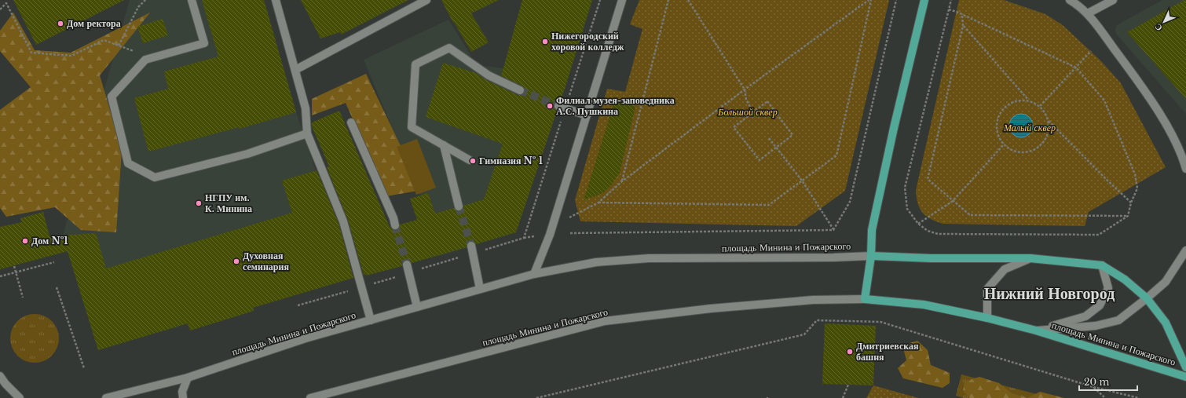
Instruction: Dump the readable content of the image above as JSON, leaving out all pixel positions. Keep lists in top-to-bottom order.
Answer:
{
  "streets": {
    "main road": ["площадь Минина и Пожарского"]
  },
  "districts": ["Нижний Новгород"],
  "parks": ["Большой сквер", "Малый сквер"],
  "places": [
    "Дом ректора",
    "Нижегородский хоровой колледж",
    "Филиал музея-заповедника А.С. Пушкина",
    "Гимназия № 1",
    "НГПУ им. К. Минина",
    "Дом №1",
    "Духовная семинария",
    "Дмитриевская башня"
  ],
  "scale_bar": "20 m",
  "north": "bottom left"
}
